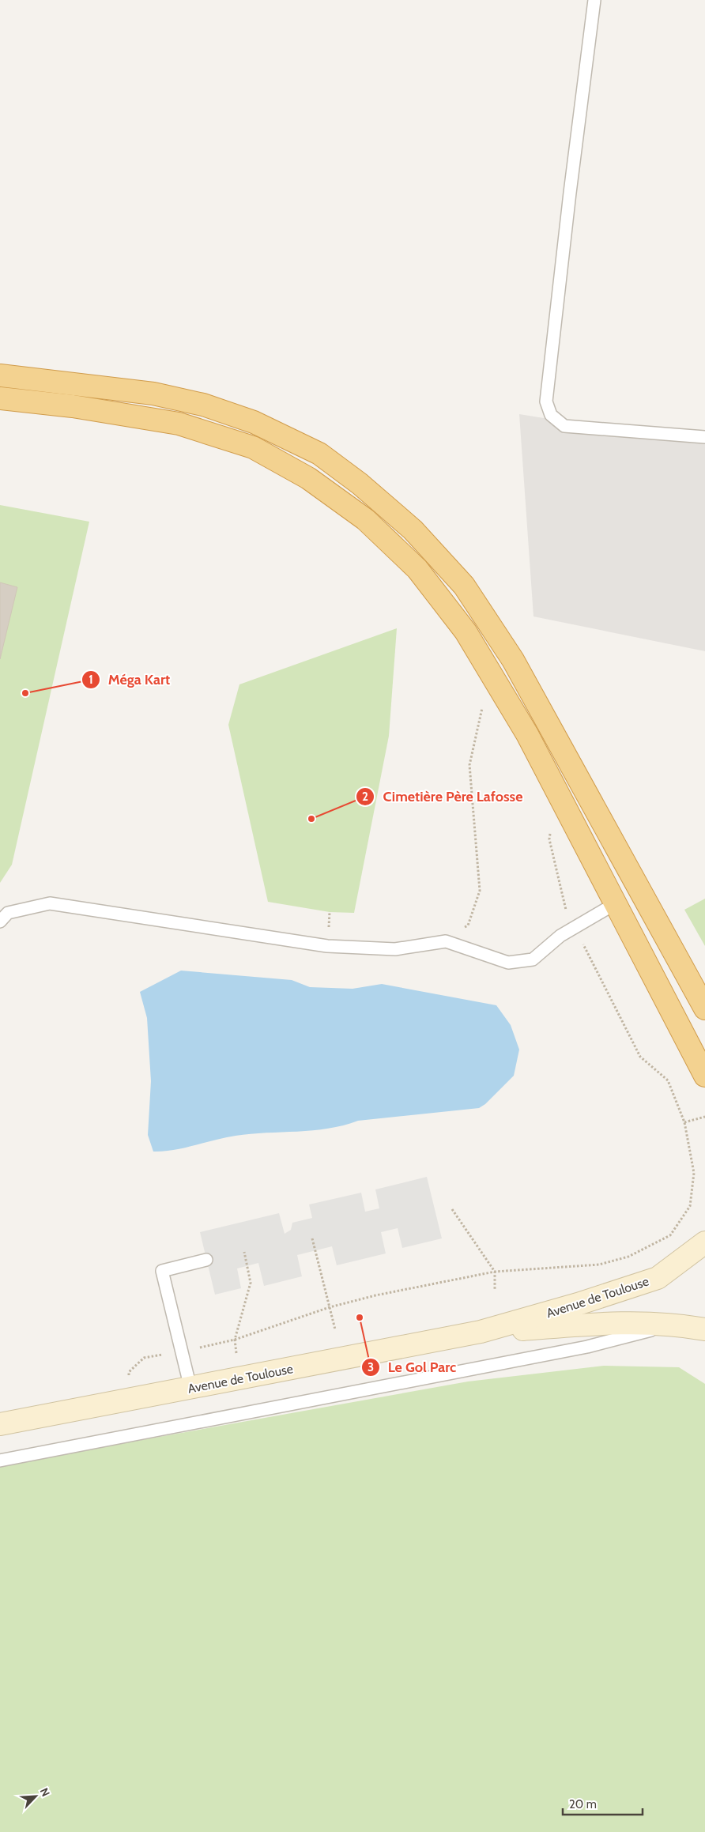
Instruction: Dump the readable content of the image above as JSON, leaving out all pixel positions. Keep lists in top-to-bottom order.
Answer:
{
  "streets": {
    "main road": ["Avenue de Toulouse"]
  },
  "places": ["Méga Kart", "Cimetière Père Lafosse", "Le Gol Parc"],
  "scale_bar": "20 m",
  "north": "top right"
}
